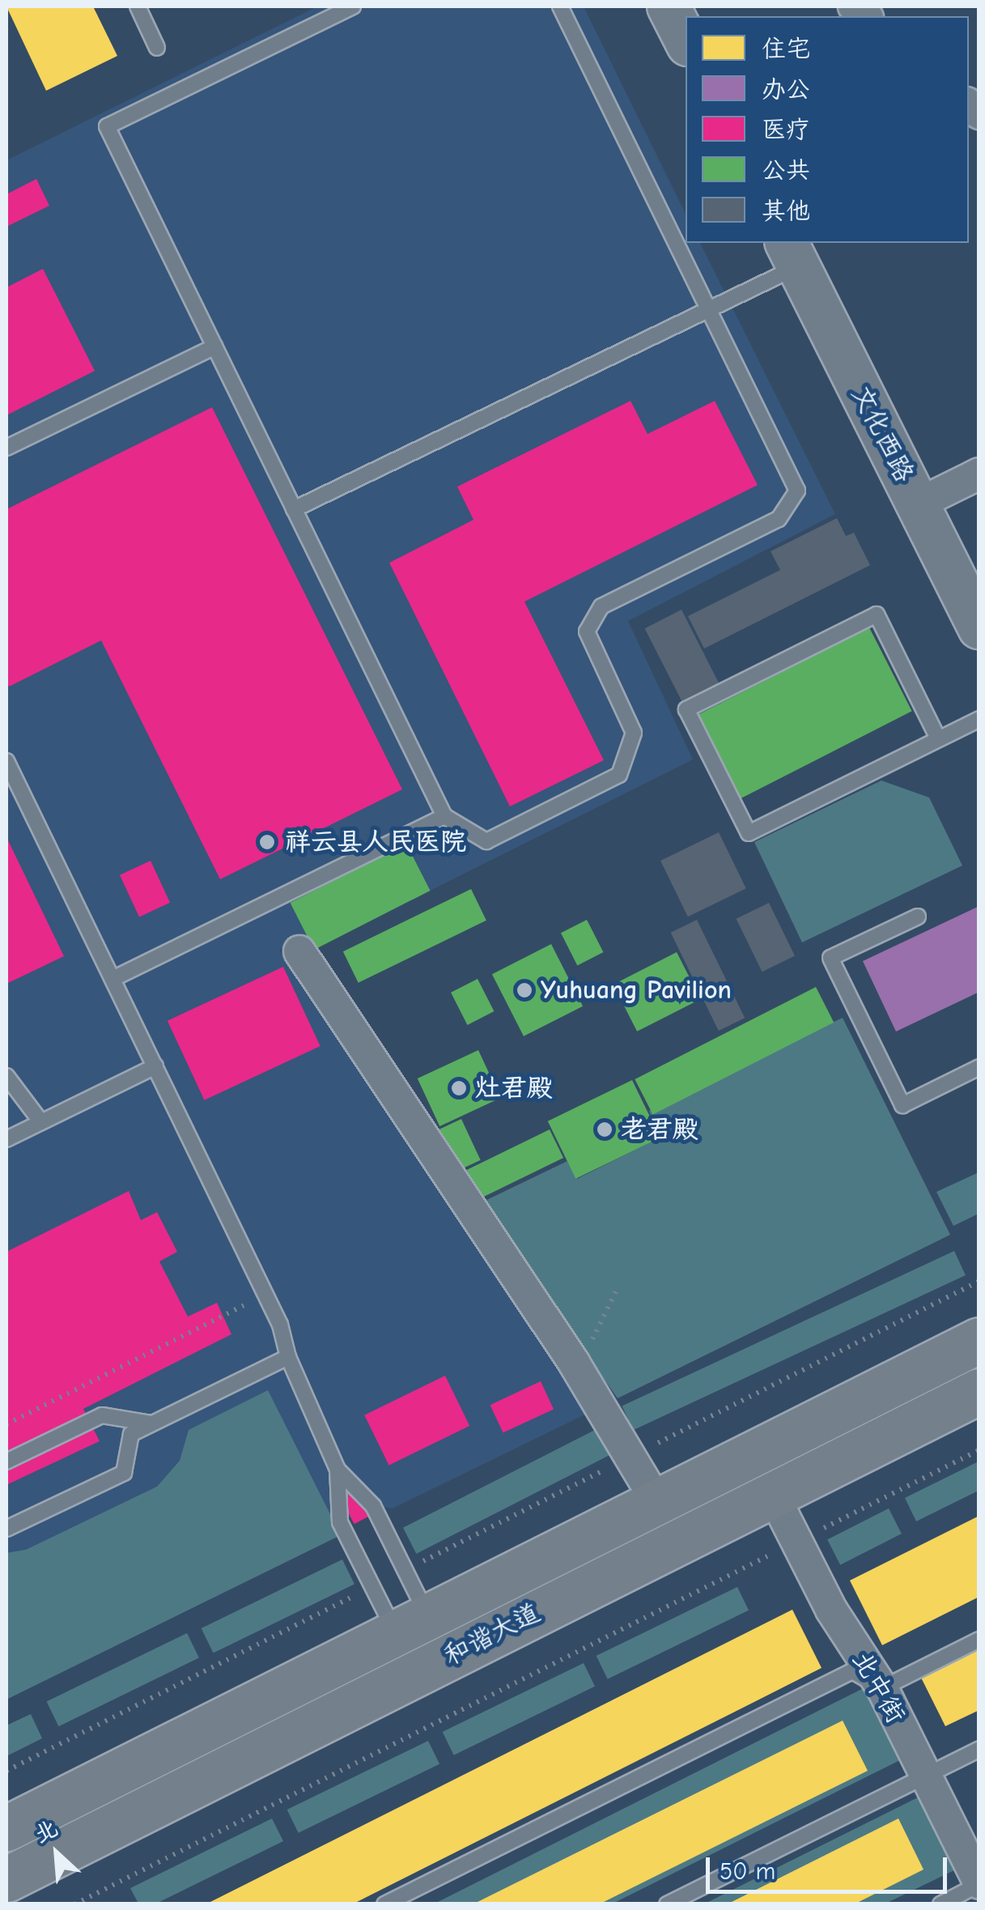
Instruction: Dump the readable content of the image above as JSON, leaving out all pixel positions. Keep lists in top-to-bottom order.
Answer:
{
  "streets": {
    "main road": ["和谐大道"],
    "street": ["文化西路", "北中街"]
  },
  "crossings": [
    ["和谐大道", "北中街"]
  ],
  "places": [
    "祥云县人民医院",
    "Yuhuang Pavilion",
    "灶君殿",
    "老君殿"
  ],
  "legend": [
    "住宅",
    "办公",
    "医疗",
    "公共",
    "其他"
  ],
  "scale_bar": "50 m",
  "north": "top left"
}
